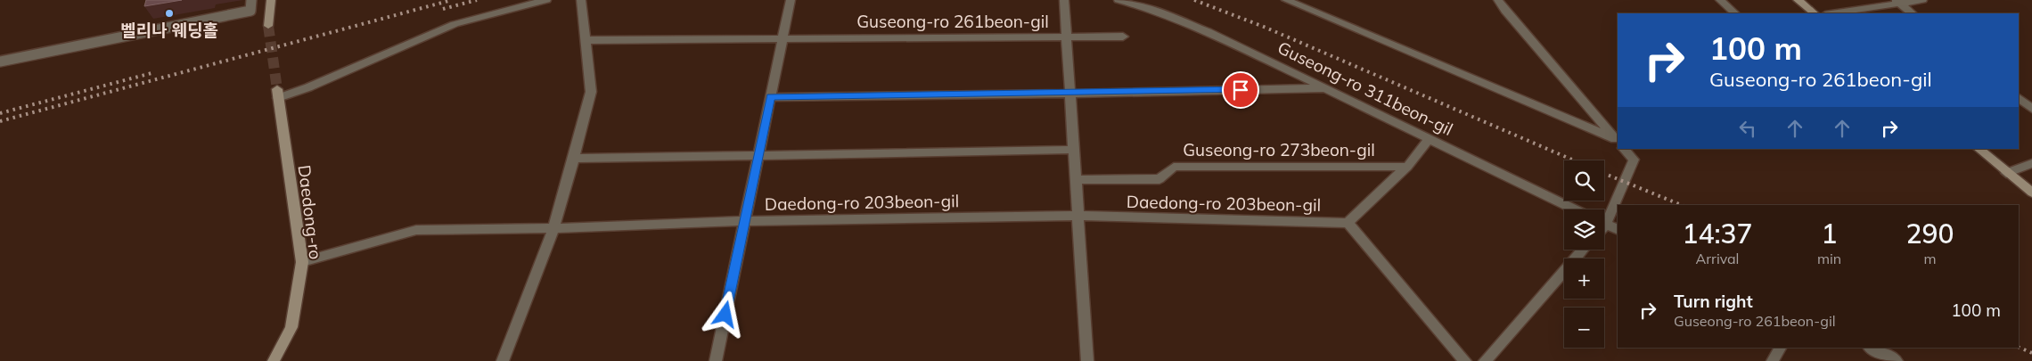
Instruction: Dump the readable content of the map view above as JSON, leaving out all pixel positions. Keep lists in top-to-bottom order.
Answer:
{
  "streets": {
    "street": [
      "Guseong-ro 261beon-gil",
      "Guseong-ro 311beon-gil",
      "Guseong-ro 273beon-gil",
      "Daedong-ro 203beon-gil",
      "Daedong-ro"
    ]
  },
  "crossings": [
    ["Daedong-ro 203beon-gil", "Daedong-ro"]
  ],
  "places": ["벨리나 웨딩홀"],
  "page": {
    "turn": ["100 m", "Guseong-ro 261beon-gil"],
    "map_buttons": ["+", "−"],
    "eta": [
      "14:37",
      "Arrival",
      "1",
      "min",
      "290",
      "m"
    ],
    "list": [
      {
        "name": "Turn right",
        "note": "Guseong-ro 261beon-gil",
        "value": "100 m"
      }
    ]
  }
}
